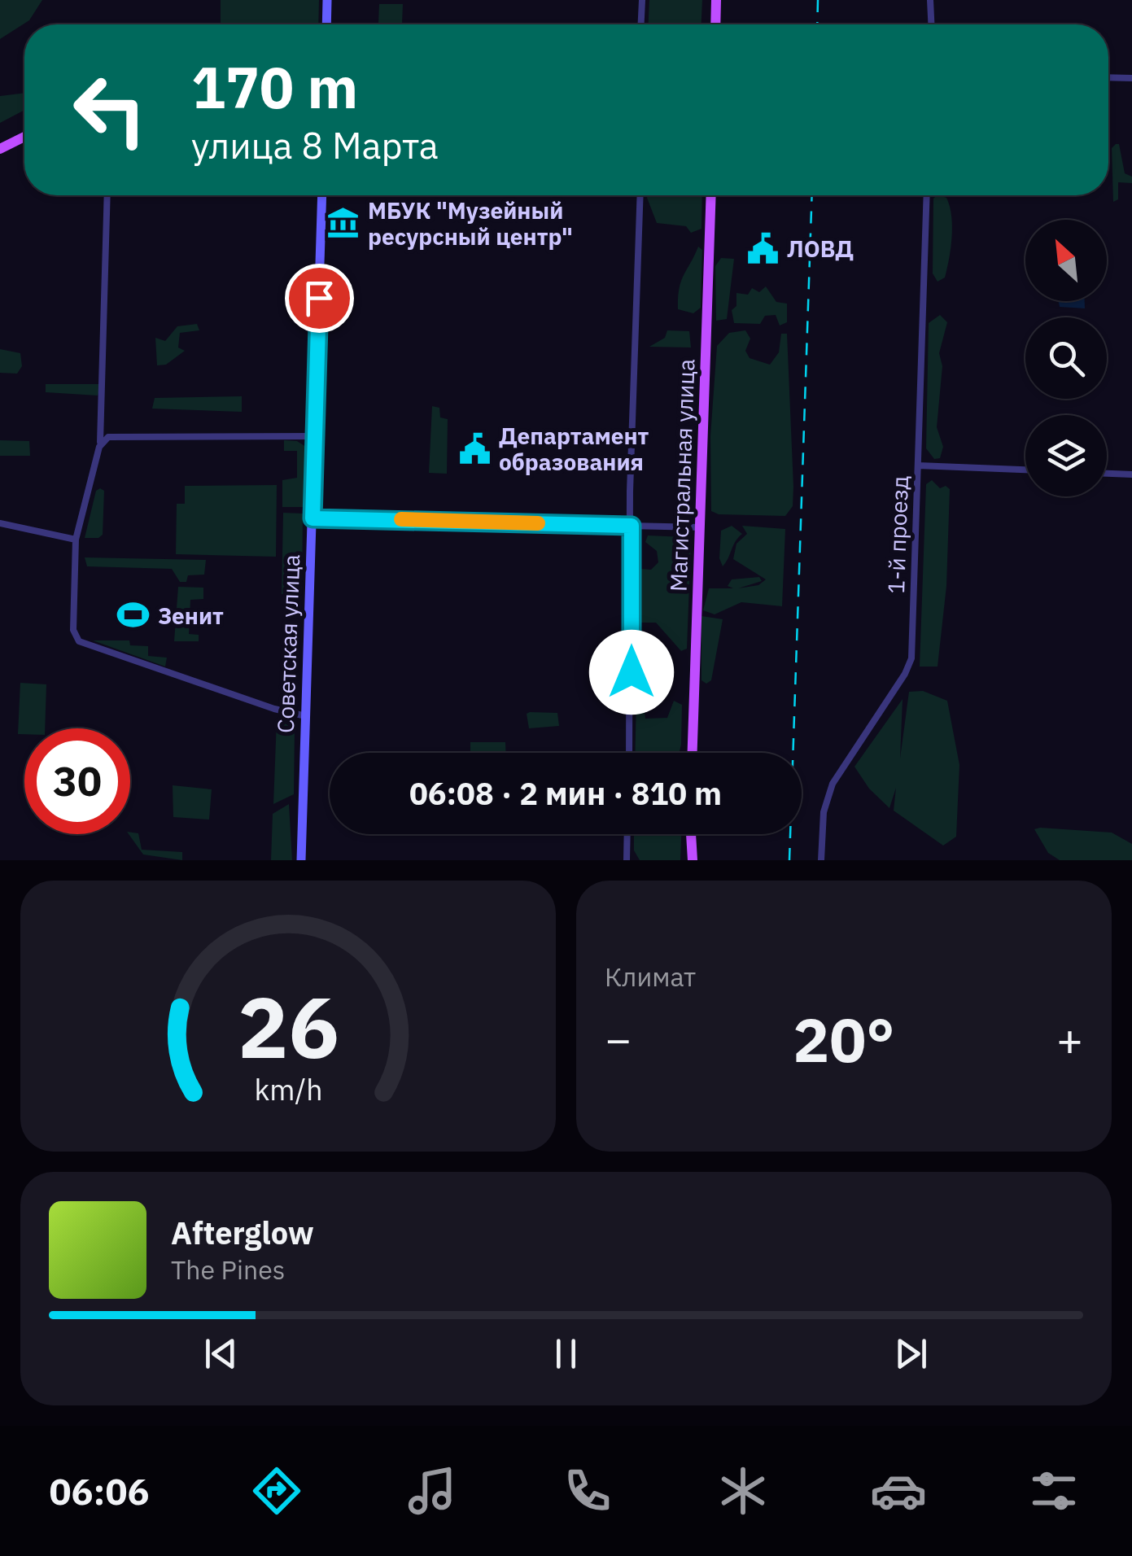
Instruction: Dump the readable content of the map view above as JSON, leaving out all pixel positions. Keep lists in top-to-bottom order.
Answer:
{
  "streets": {
    "main road": ["Магистральная улица", "Советская улица"],
    "street": ["1-й проезд"]
  },
  "places": {
    "museum": ["МБУК \"Музейный ресурсный центр\""],
    "public building": ["ЛОВД", "Департамент образования"],
    "sports": ["Зенит"]
  },
  "north": "top left",
  "page": {
    "turn": ["170 m", "улица 8 Марта"],
    "limit": "30",
    "trip": "06:08 · 2 мин · 810 m",
    "tile": "Климат",
    "heat": ["−", "20°", "+"],
    "song": ["Afterglow", "The Pines"],
    "tabs": "06:06",
    "gauge": ["26", "km/h"]
  }
}
